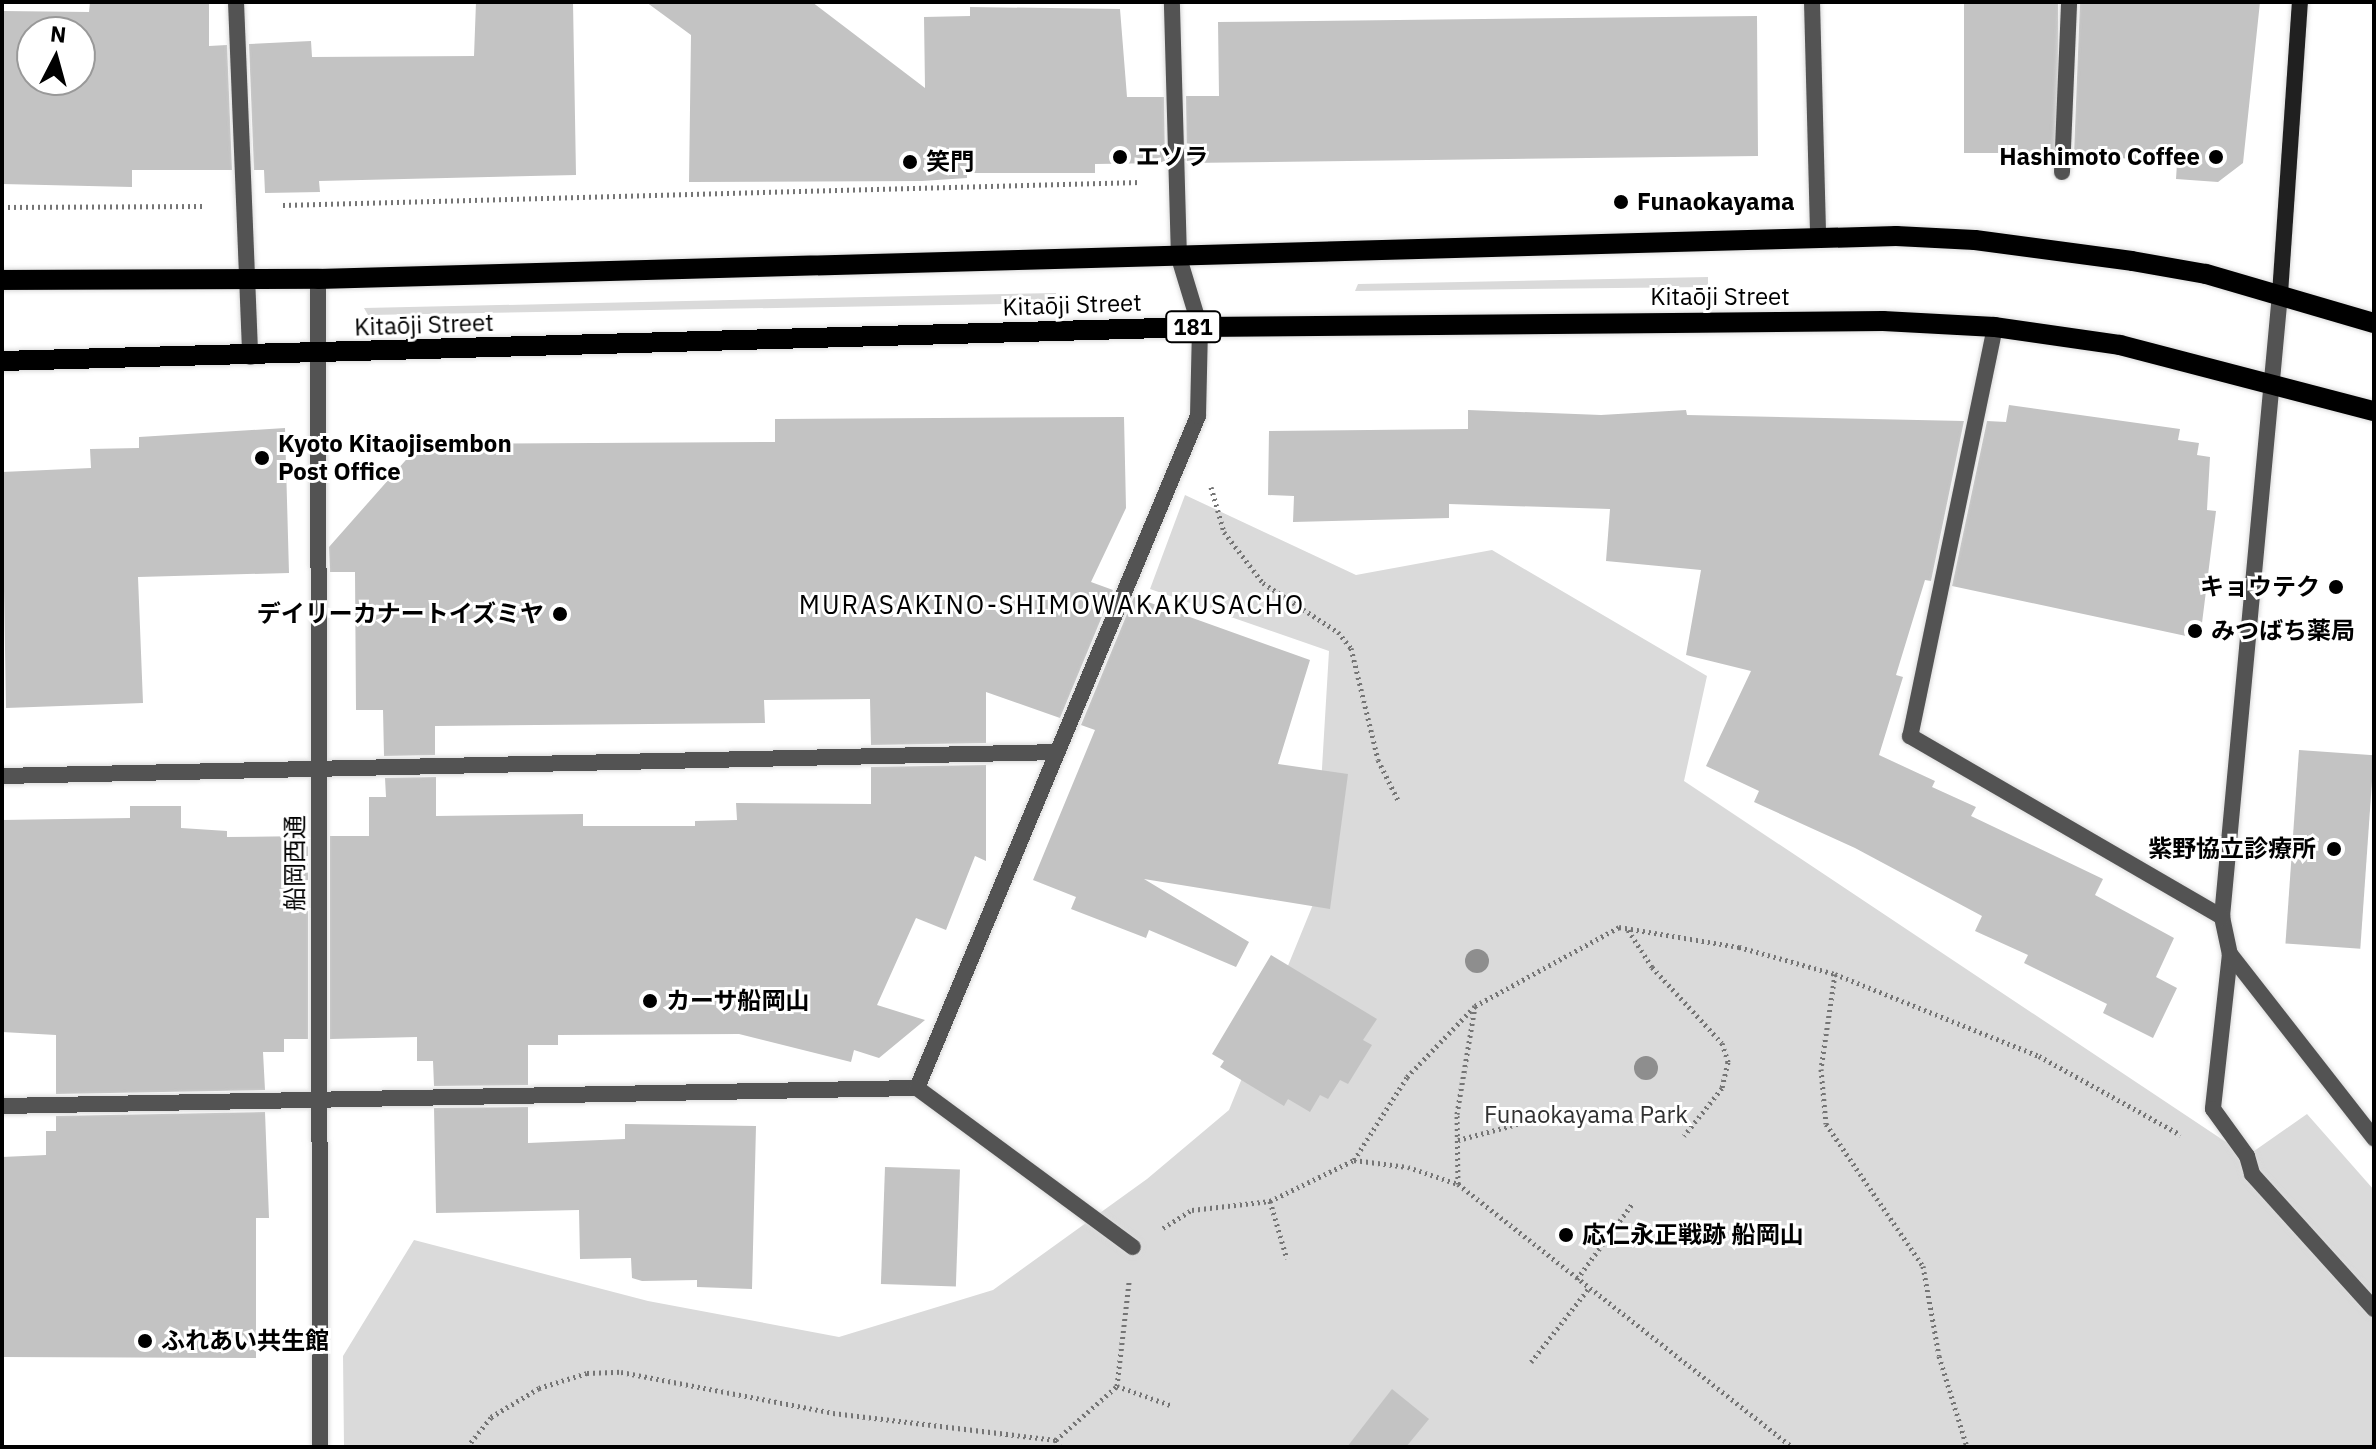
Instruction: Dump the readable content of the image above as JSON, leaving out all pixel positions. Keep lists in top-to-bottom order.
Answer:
{
  "streets": {
    "main road": ["Kitaōji Street", "181"],
    "street": ["船岡西通"]
  },
  "crossings": [
    ["Kitaōji Street", "船岡西通"]
  ],
  "districts": ["MURASAKINO-SHIMOWAKAKUSACHO"],
  "parks": ["Funaokayama Park"],
  "places": [
    "エソラ",
    "Hashimoto Coffee",
    "笑門",
    "Funaokayama",
    "Kyoto Kitaojisembon Post Office",
    "キョウテク",
    "デイリーカナートイズミヤ",
    "みつばち薬局",
    "紫野協立診療所",
    "カーサ船岡山",
    "応仁永正戦跡 船岡山",
    "ふれあい共生館"
  ],
  "north": "top"
}
